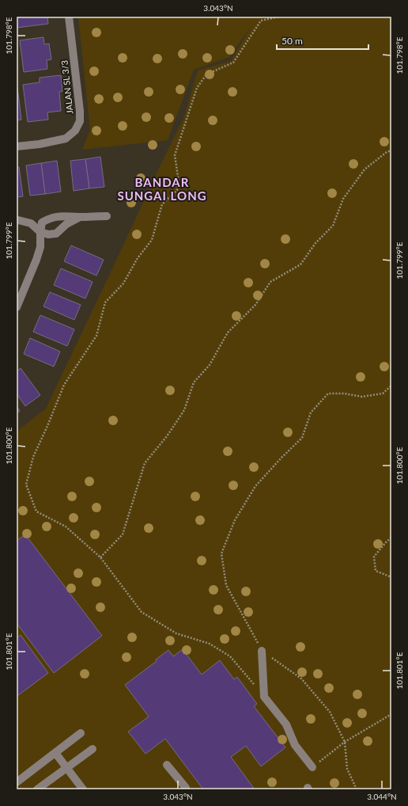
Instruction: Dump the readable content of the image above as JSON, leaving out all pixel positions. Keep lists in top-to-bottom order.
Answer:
{
  "streets": {
    "street": ["JALAN SL 3/3"]
  },
  "districts": ["BANDAR SUNGAI LONG"],
  "scale_bar": "50 m",
  "coordinates": [
    "3.043°N",
    "101.798°E",
    "101.799°E",
    "101.800°E",
    "101.801°E",
    "3.044°N"
  ]
}
